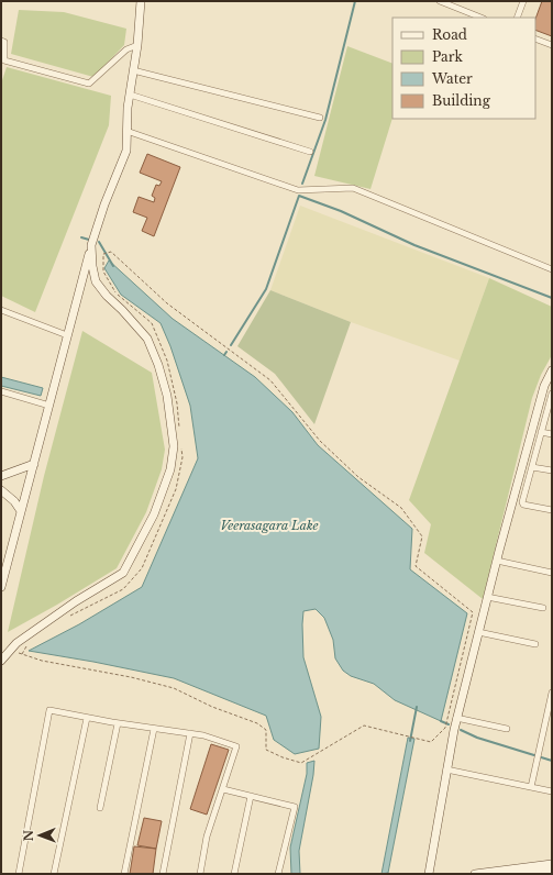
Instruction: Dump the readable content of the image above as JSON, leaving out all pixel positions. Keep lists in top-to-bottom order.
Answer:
{
  "water": ["Veerasagara Lake"],
  "legend": [
    "Road",
    "Park",
    "Water",
    "Building"
  ],
  "north": "left"
}
